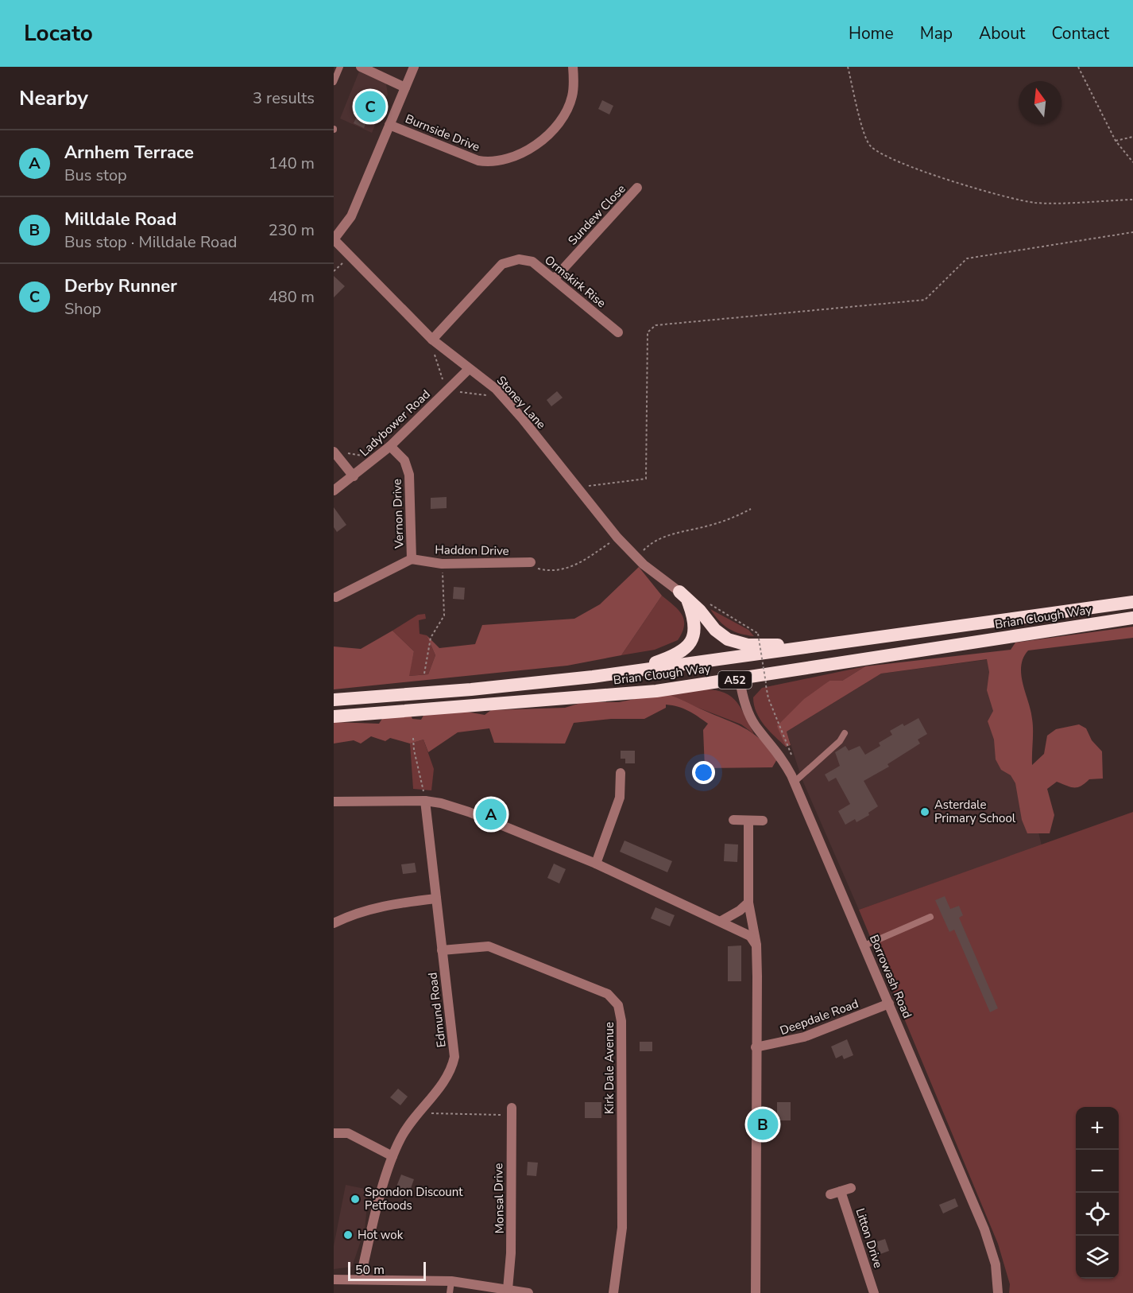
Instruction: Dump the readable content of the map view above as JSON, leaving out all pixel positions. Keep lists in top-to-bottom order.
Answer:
{
  "streets": {
    "highway": ["Brian Clough Way", "A52"],
    "street": [
      "Burnside Drive",
      "Sundew Close",
      "Ormskirk Rise",
      "Stoney Lane",
      "Ladybower Road",
      "Vernon Drive",
      "Haddon Drive",
      "Borrowash Road",
      "Edmund Road",
      "Deepdale Road",
      "Kirk Dale Avenue",
      "Monsal Drive",
      "Litton Drive"
    ]
  },
  "crossings": [
    ["Sundew Close", "Ormskirk Rise"],
    ["Ormskirk Rise", "Stoney Lane"],
    ["Stoney Lane", "Ladybower Road"],
    ["Ladybower Road", "Vernon Drive"],
    ["Vernon Drive", "Haddon Drive"],
    ["Brian Clough Way", "Borrowash Road"],
    ["Borrowash Road", "Deepdale Road"],
    ["Edmund Road", "Kirk Dale Avenue"]
  ],
  "places": ["Asterdale Primary School", "Spondon Discount Petfoods", "Hot wok"],
  "scale_bar": "50 m",
  "north": "top",
  "page": {
    "header": "Locato",
    "nav": [
      "Home",
      "Map",
      "About",
      "Contact"
    ],
    "heading": ["Nearby", "3 results"],
    "pins": ["C", "A", "B"],
    "list": [
      {
        "mark": "A",
        "name": "Arnhem Terrace",
        "note": "Bus stop",
        "value": "140 m"
      },
      {
        "mark": "B",
        "name": "Milldale Road",
        "note": "Bus stop · Milldale Road",
        "value": "230 m"
      },
      {
        "mark": "C",
        "name": "Derby Runner",
        "note": "Shop",
        "value": "480 m"
      }
    ],
    "map_buttons": ["+", "−"],
    "scale": "50 m"
  }
}
